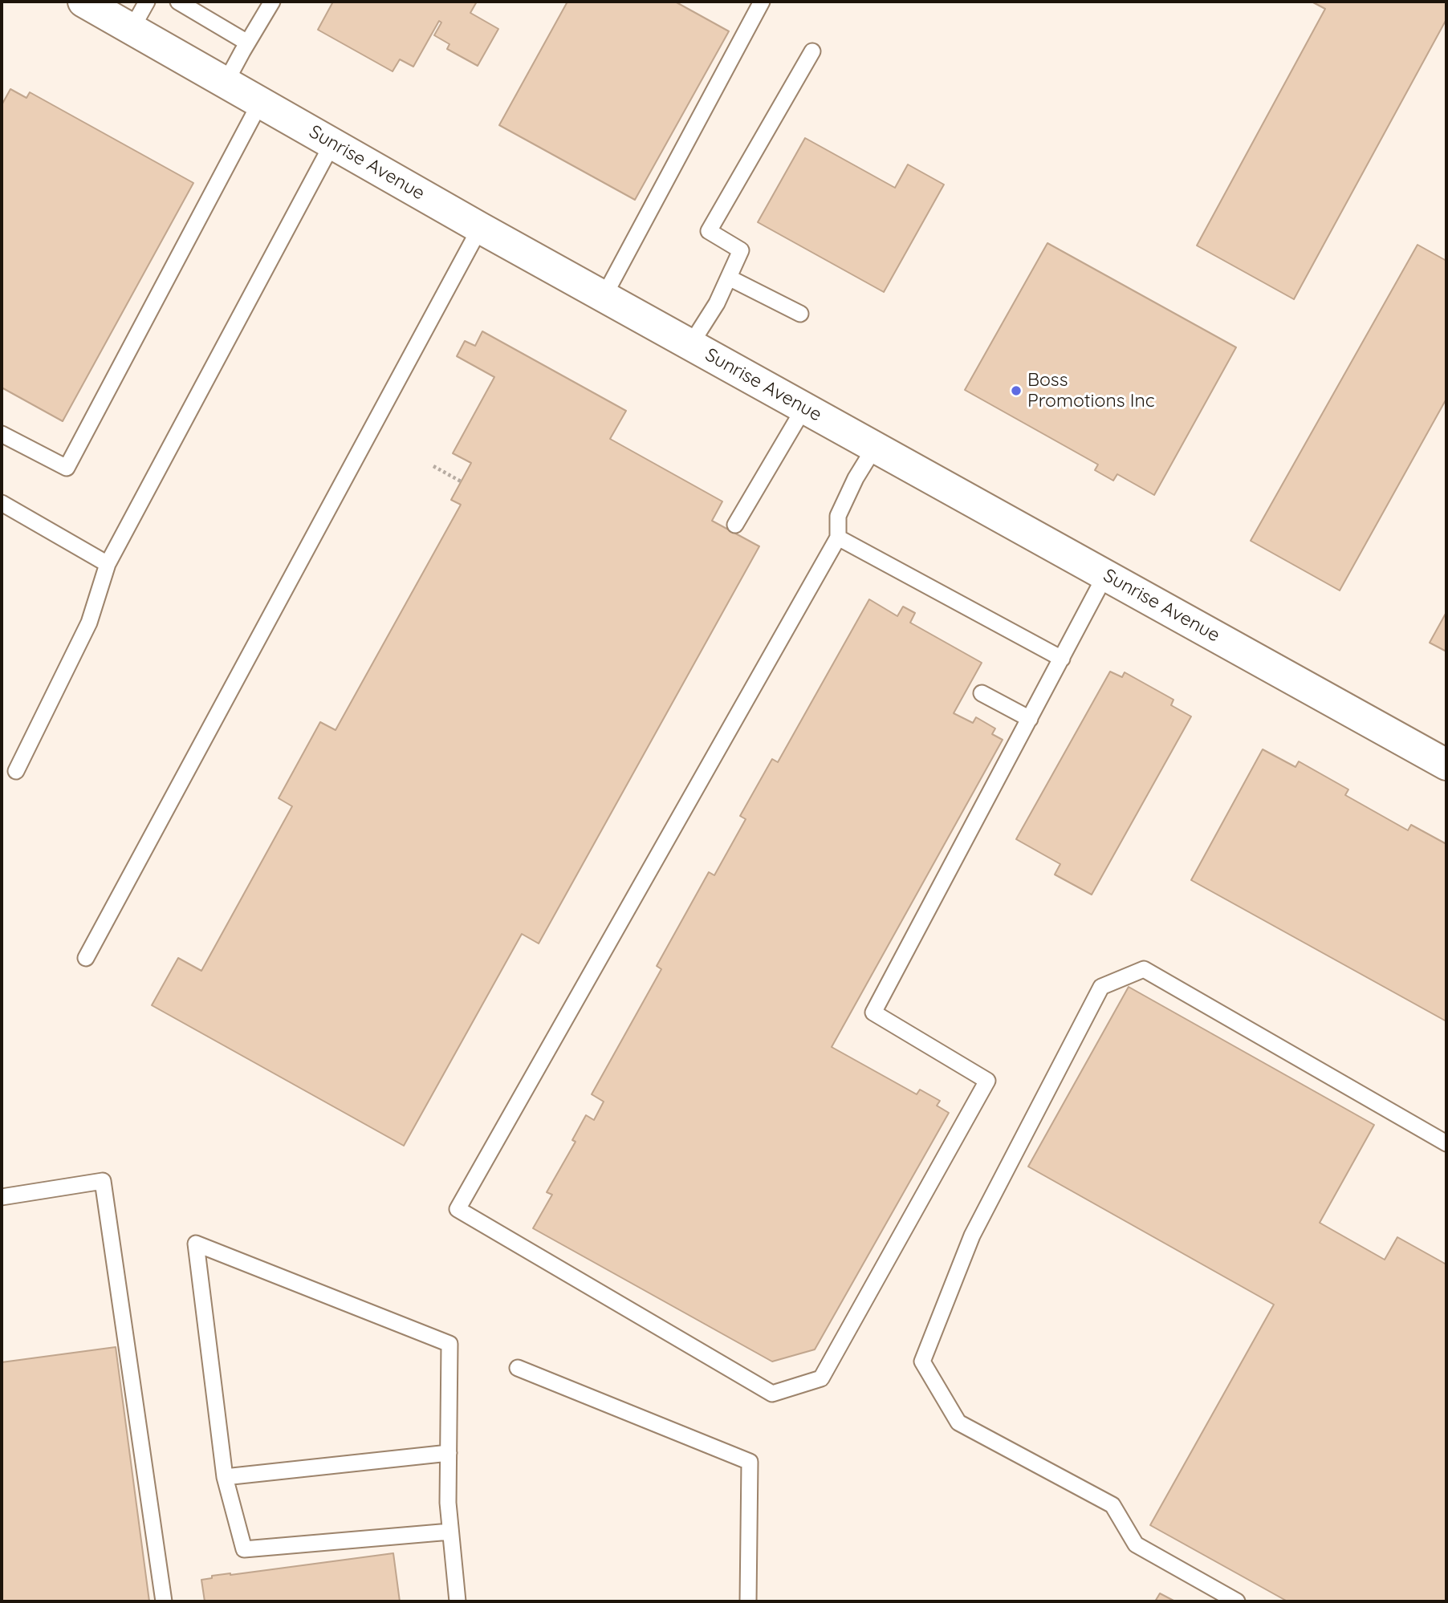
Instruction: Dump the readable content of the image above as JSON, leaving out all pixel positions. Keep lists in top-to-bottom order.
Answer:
{
  "streets": {
    "street": ["Sunrise Avenue"]
  },
  "places": ["Boss Promotions Inc"]
}
